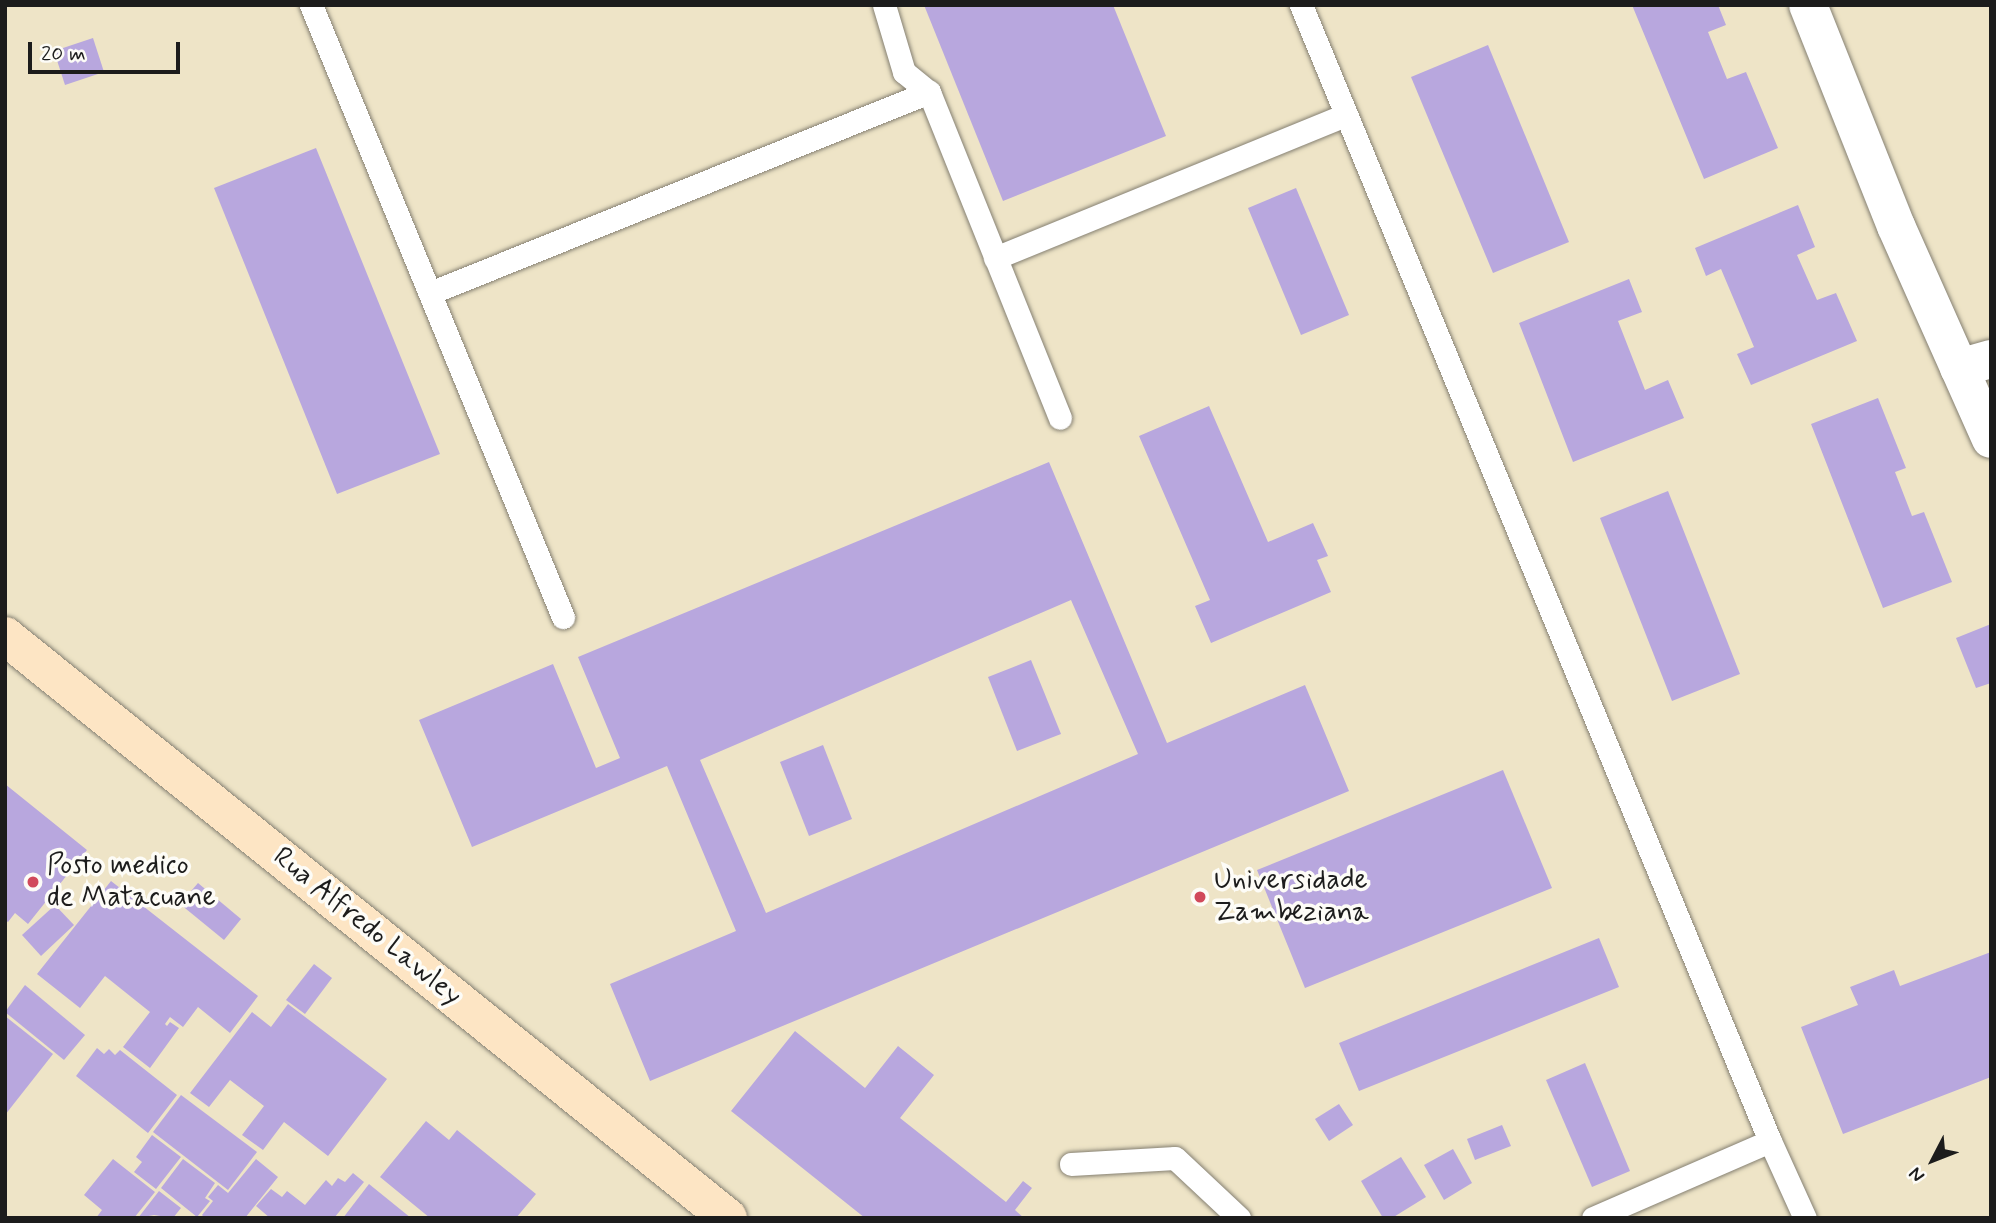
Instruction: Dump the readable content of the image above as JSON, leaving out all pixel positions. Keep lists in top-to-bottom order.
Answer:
{
  "streets": {
    "main road": ["Rua Alfredo Lawley"]
  },
  "places": ["Posto medico de Matacuane", "Universidade Zambeziana"],
  "scale_bar": "20 m",
  "north": "bottom left"
}
